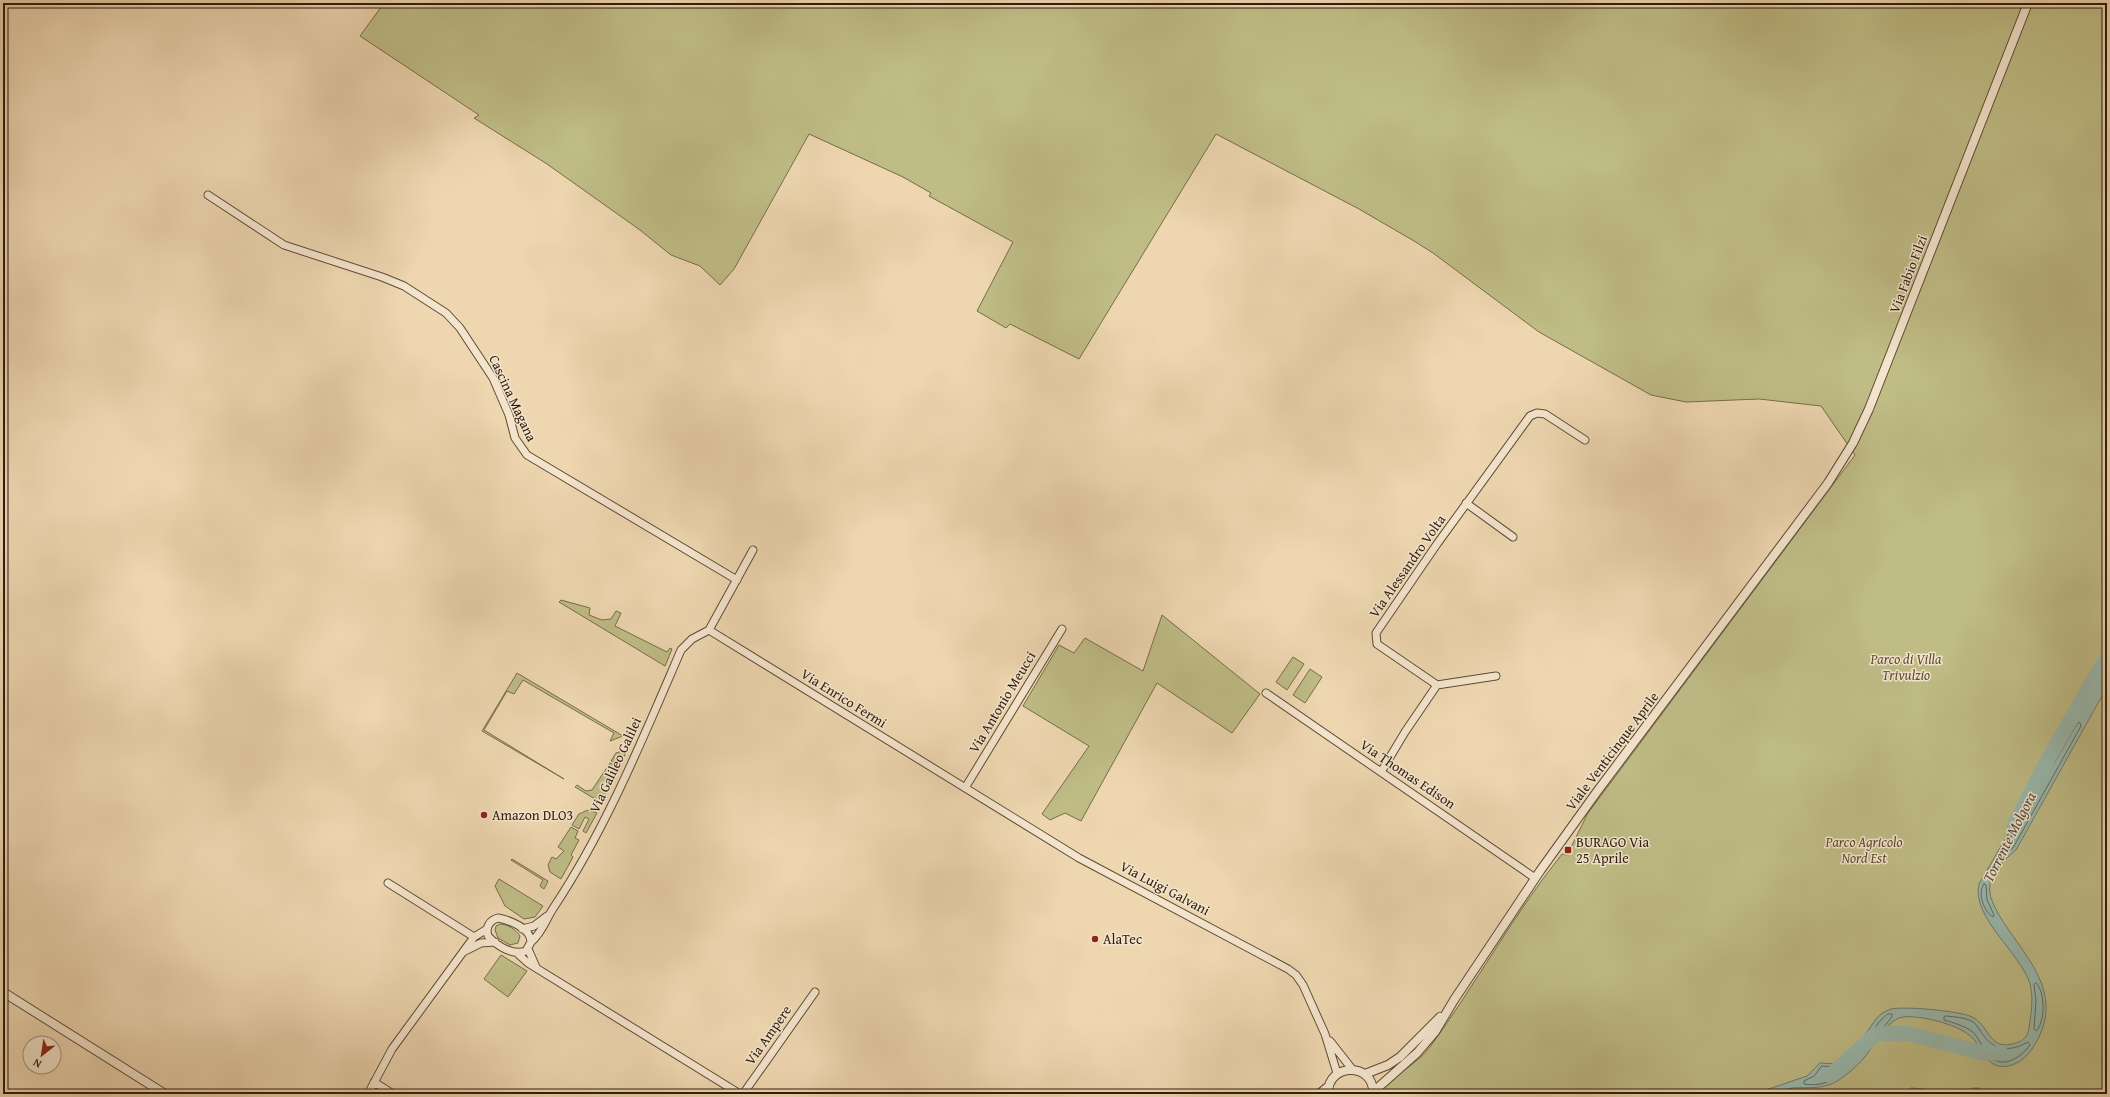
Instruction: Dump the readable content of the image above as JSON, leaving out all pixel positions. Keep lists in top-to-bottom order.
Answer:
{
  "streets": {
    "street": [
      "Via Fabio Filzi",
      "Cascina Magana",
      "Via Alessandro Volta",
      "Via Enrico Fermi",
      "Via Antonio Meucci",
      "Viale Venticinque Aprile",
      "Via Galileo Galilei",
      "Via Thomas Edison",
      "Via Luigi Galvani",
      "Via Ampere"
    ]
  },
  "crossings": [
    ["Via Fabio Filzi", "Viale Venticinque Aprile"],
    ["Via Enrico Fermi", "Via Antonio Meucci"],
    ["Via Enrico Fermi", "Via Galileo Galilei"],
    ["Via Enrico Fermi", "Via Luigi Galvani"],
    ["Via Antonio Meucci", "Via Luigi Galvani"],
    ["Viale Venticinque Aprile", "Via Thomas Edison"]
  ],
  "water": ["Torrente Molgora"],
  "parks": ["Parco di Villa Trivulzio", "Parco Agricolo Nord Est"],
  "places": {
    "other": ["Amazon DLO3", "AlaTec"],
    "transit": ["BURAGO Via 25 Aprile"]
  },
  "north": "bottom left"
}
